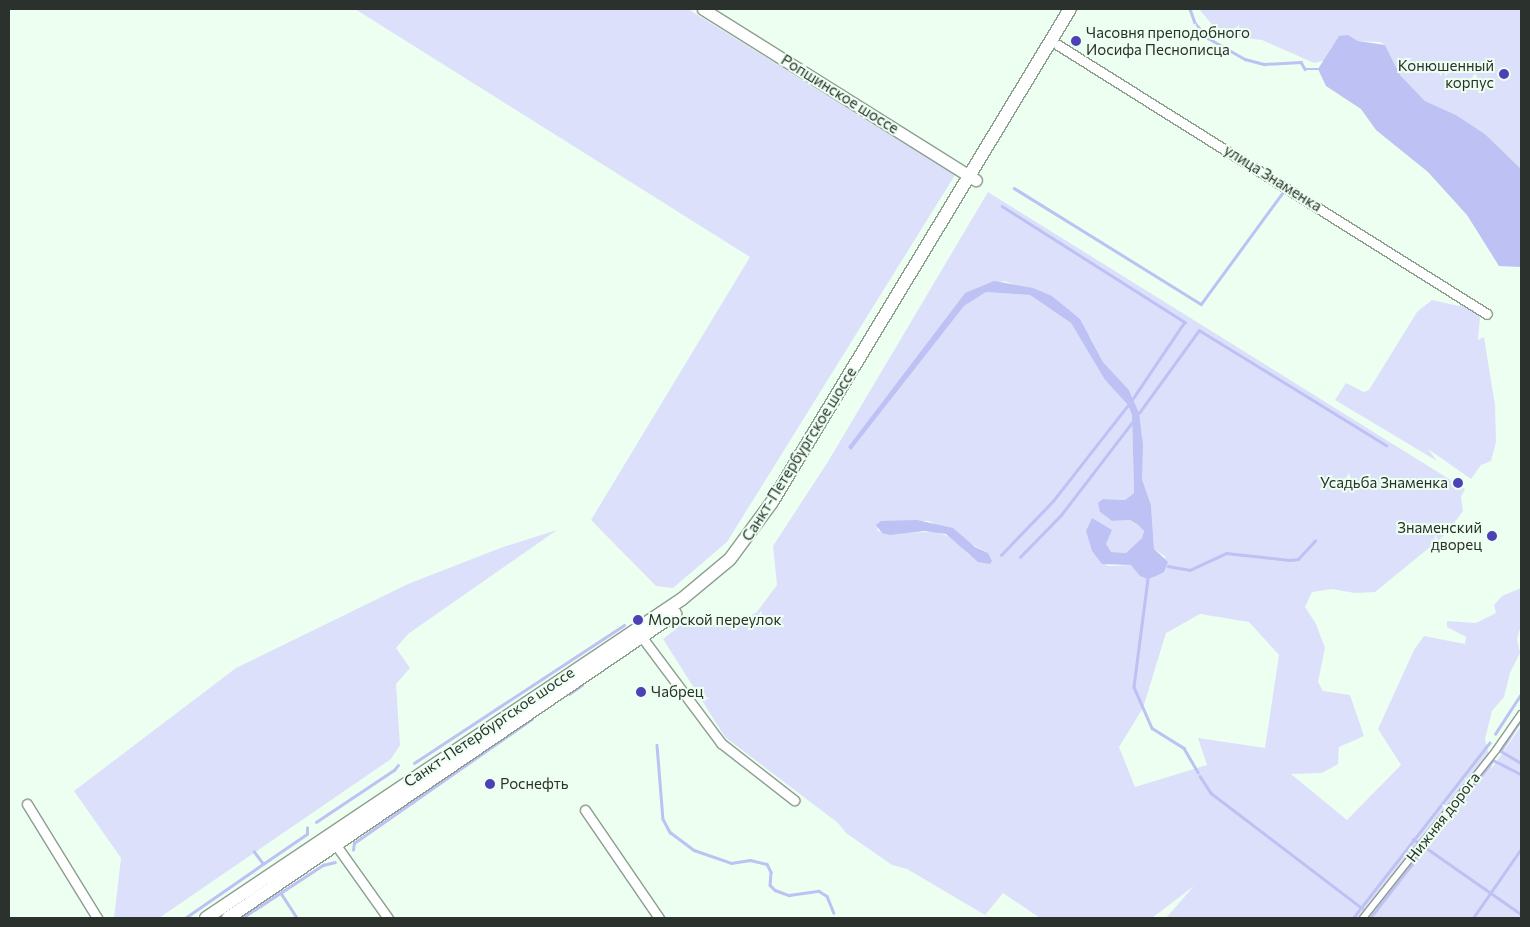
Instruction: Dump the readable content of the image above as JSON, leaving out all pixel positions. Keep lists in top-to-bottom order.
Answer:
{
  "streets": {
    "main road": ["Ропшинское шоссе", "Санкт-Петербургское шоссе"],
    "street": ["улица Знаменка", "Нижняя дорога"]
  },
  "crossings": [
    ["Ропшинское шоссе", "Санкт-Петербургское шоссе"],
    ["улица Знаменка", "Санкт-Петербургское шоссе"]
  ],
  "places": [
    "Часовня преподобного Иосифа Песнописца",
    "Конюшенный корпус",
    "Усадьба Знаменка",
    "Знаменский дворец",
    "Морской переулок",
    "Чабрец",
    "Роснефть"
  ]
}
